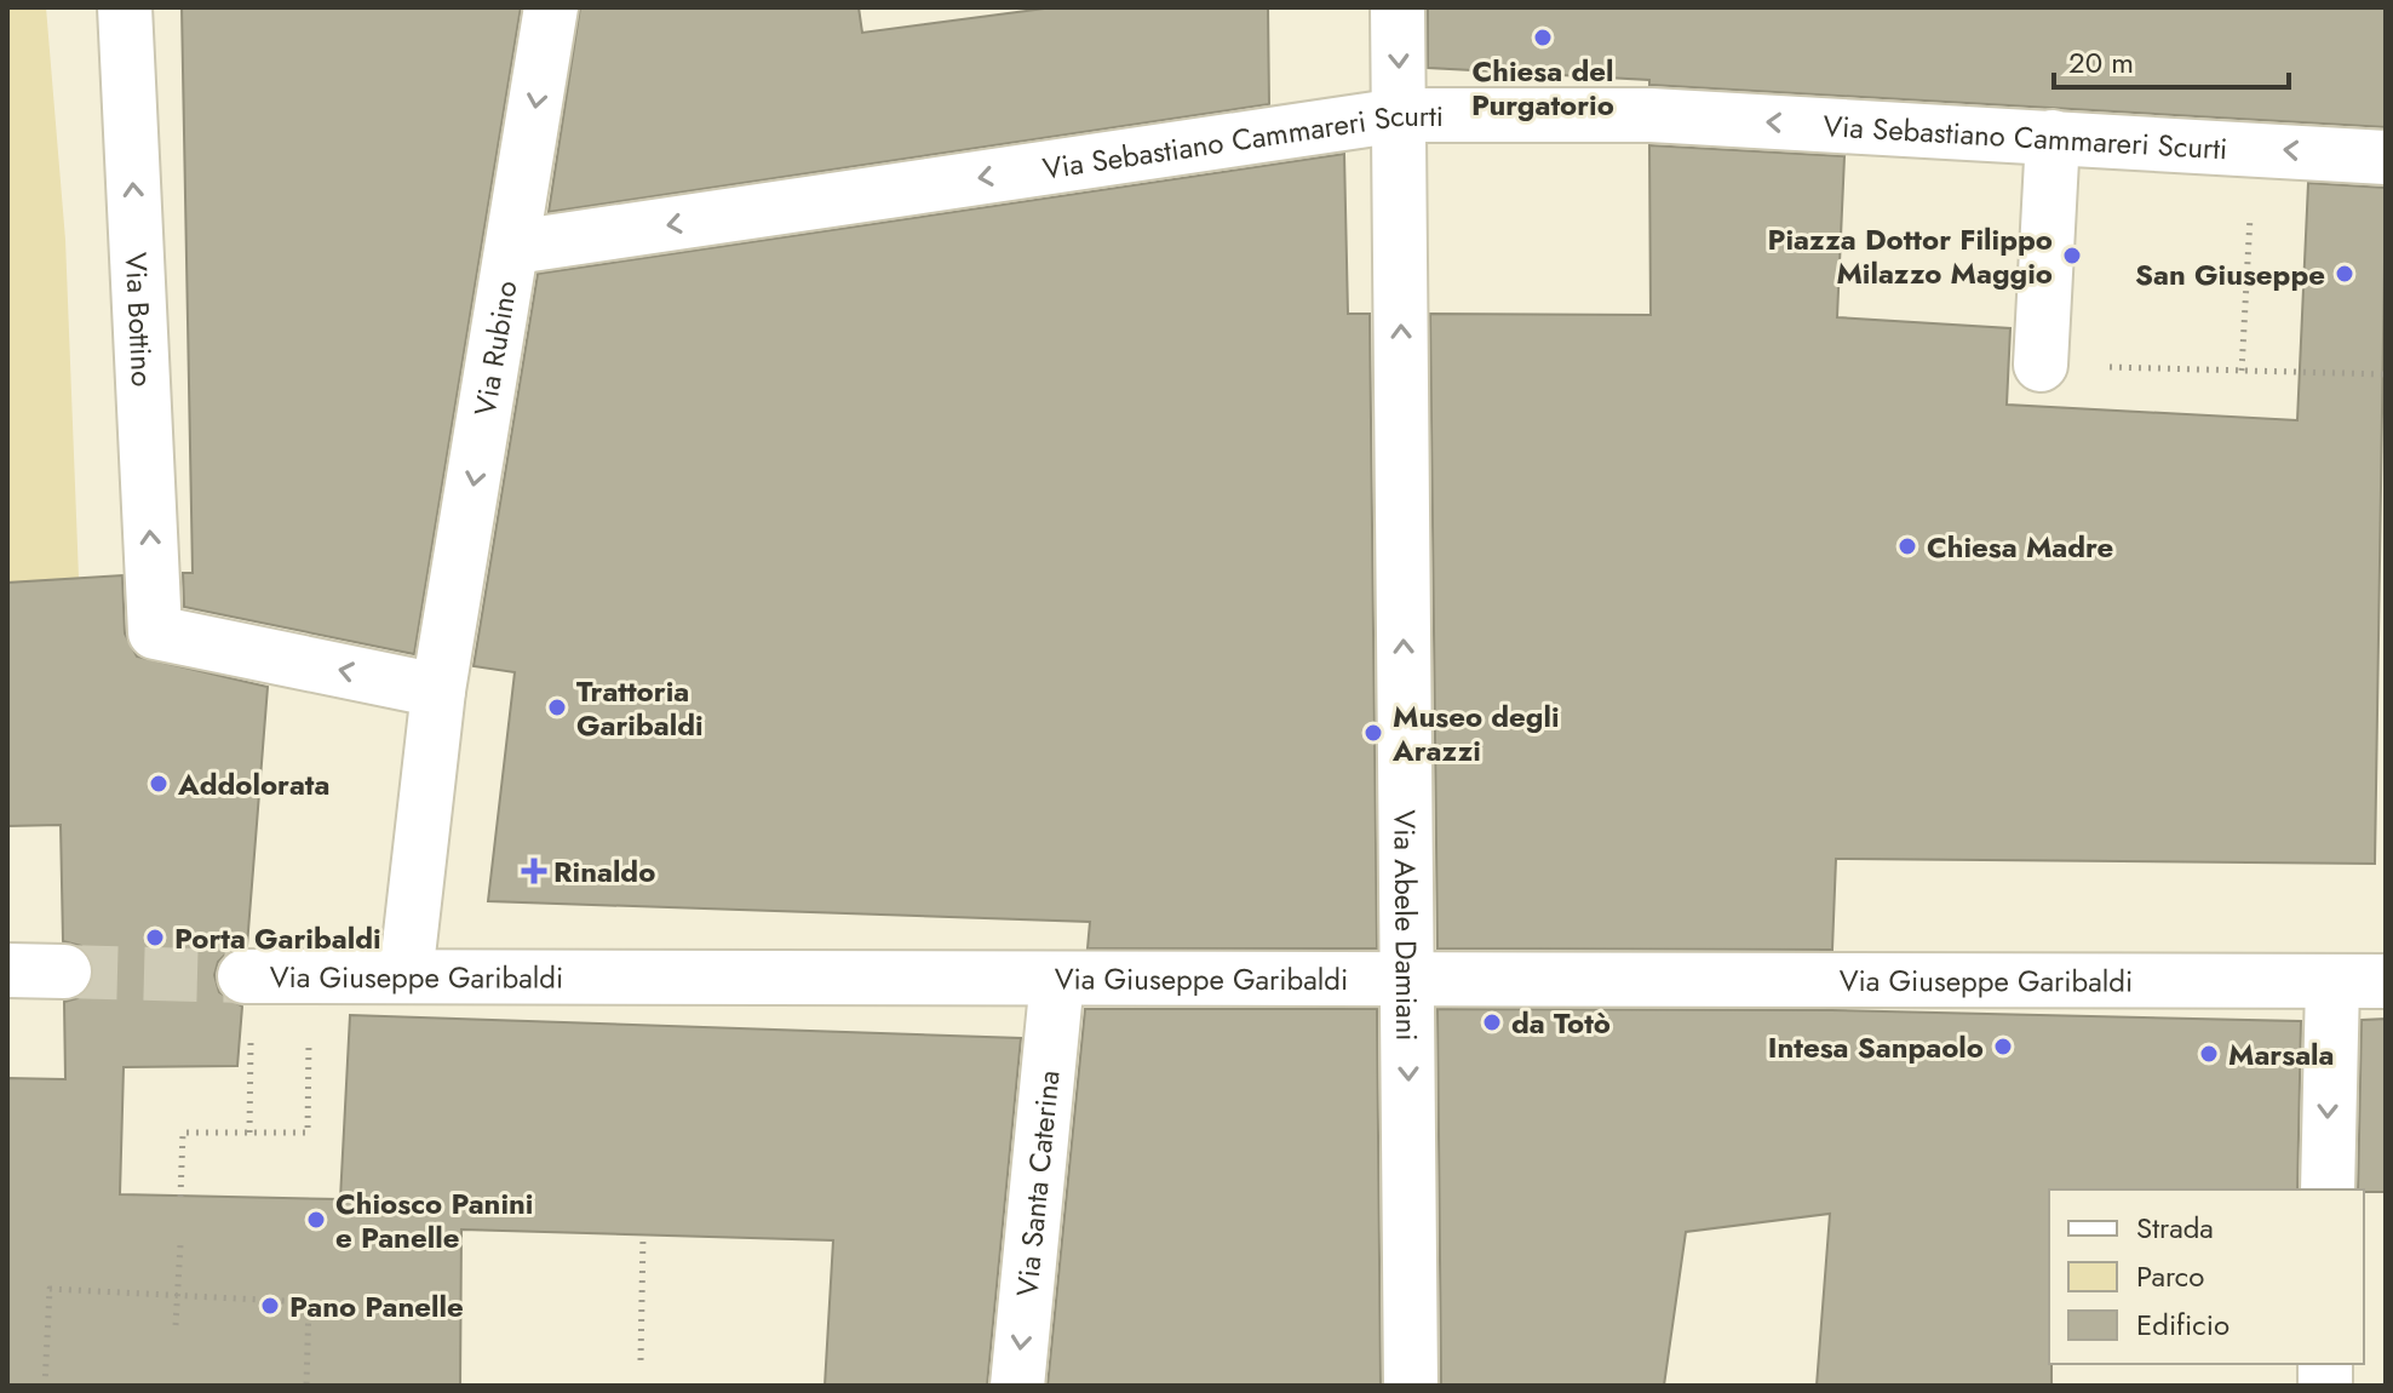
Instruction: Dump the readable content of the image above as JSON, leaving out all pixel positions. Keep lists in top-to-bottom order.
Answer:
{
  "streets": {
    "street": [
      "Via Sebastiano Cammareri Scurti",
      "Via Bottino",
      "Via Rubino",
      "Via Abele Damiani",
      "Via Giuseppe Garibaldi",
      "Via Santa Caterina"
    ]
  },
  "crossings": [
    ["Via Sebastiano Cammareri Scurti", "Via Rubino"],
    ["Via Sebastiano Cammareri Scurti", "Via Abele Damiani"],
    ["Via Bottino", "Via Rubino"],
    ["Via Rubino", "Via Giuseppe Garibaldi"],
    ["Via Abele Damiani", "Via Giuseppe Garibaldi"],
    ["Via Giuseppe Garibaldi", "Via Santa Caterina"]
  ],
  "one_way": [
    "Via Sebastiano Cammareri Scurti",
    "Via Bottino",
    "Via Rubino",
    "Via Santa Caterina"
  ],
  "places": {
    "other": [
      "Chiesa del Purgatorio",
      "Piazza Dottor Filippo Milazzo Maggio",
      "San Giuseppe",
      "Chiesa Madre",
      "Trattoria Garibaldi",
      "Museo degli Arazzi",
      "Addolorata",
      "Porta Garibaldi",
      "da Totò",
      "Intesa Sanpaolo",
      "Marsala",
      "Chiosco Panini e Panelle",
      "Pano Panelle"
    ],
    "health": ["Rinaldo"]
  },
  "legend": ["Strada", "Parco", "Edificio"],
  "scale_bar": "20 m"
}
